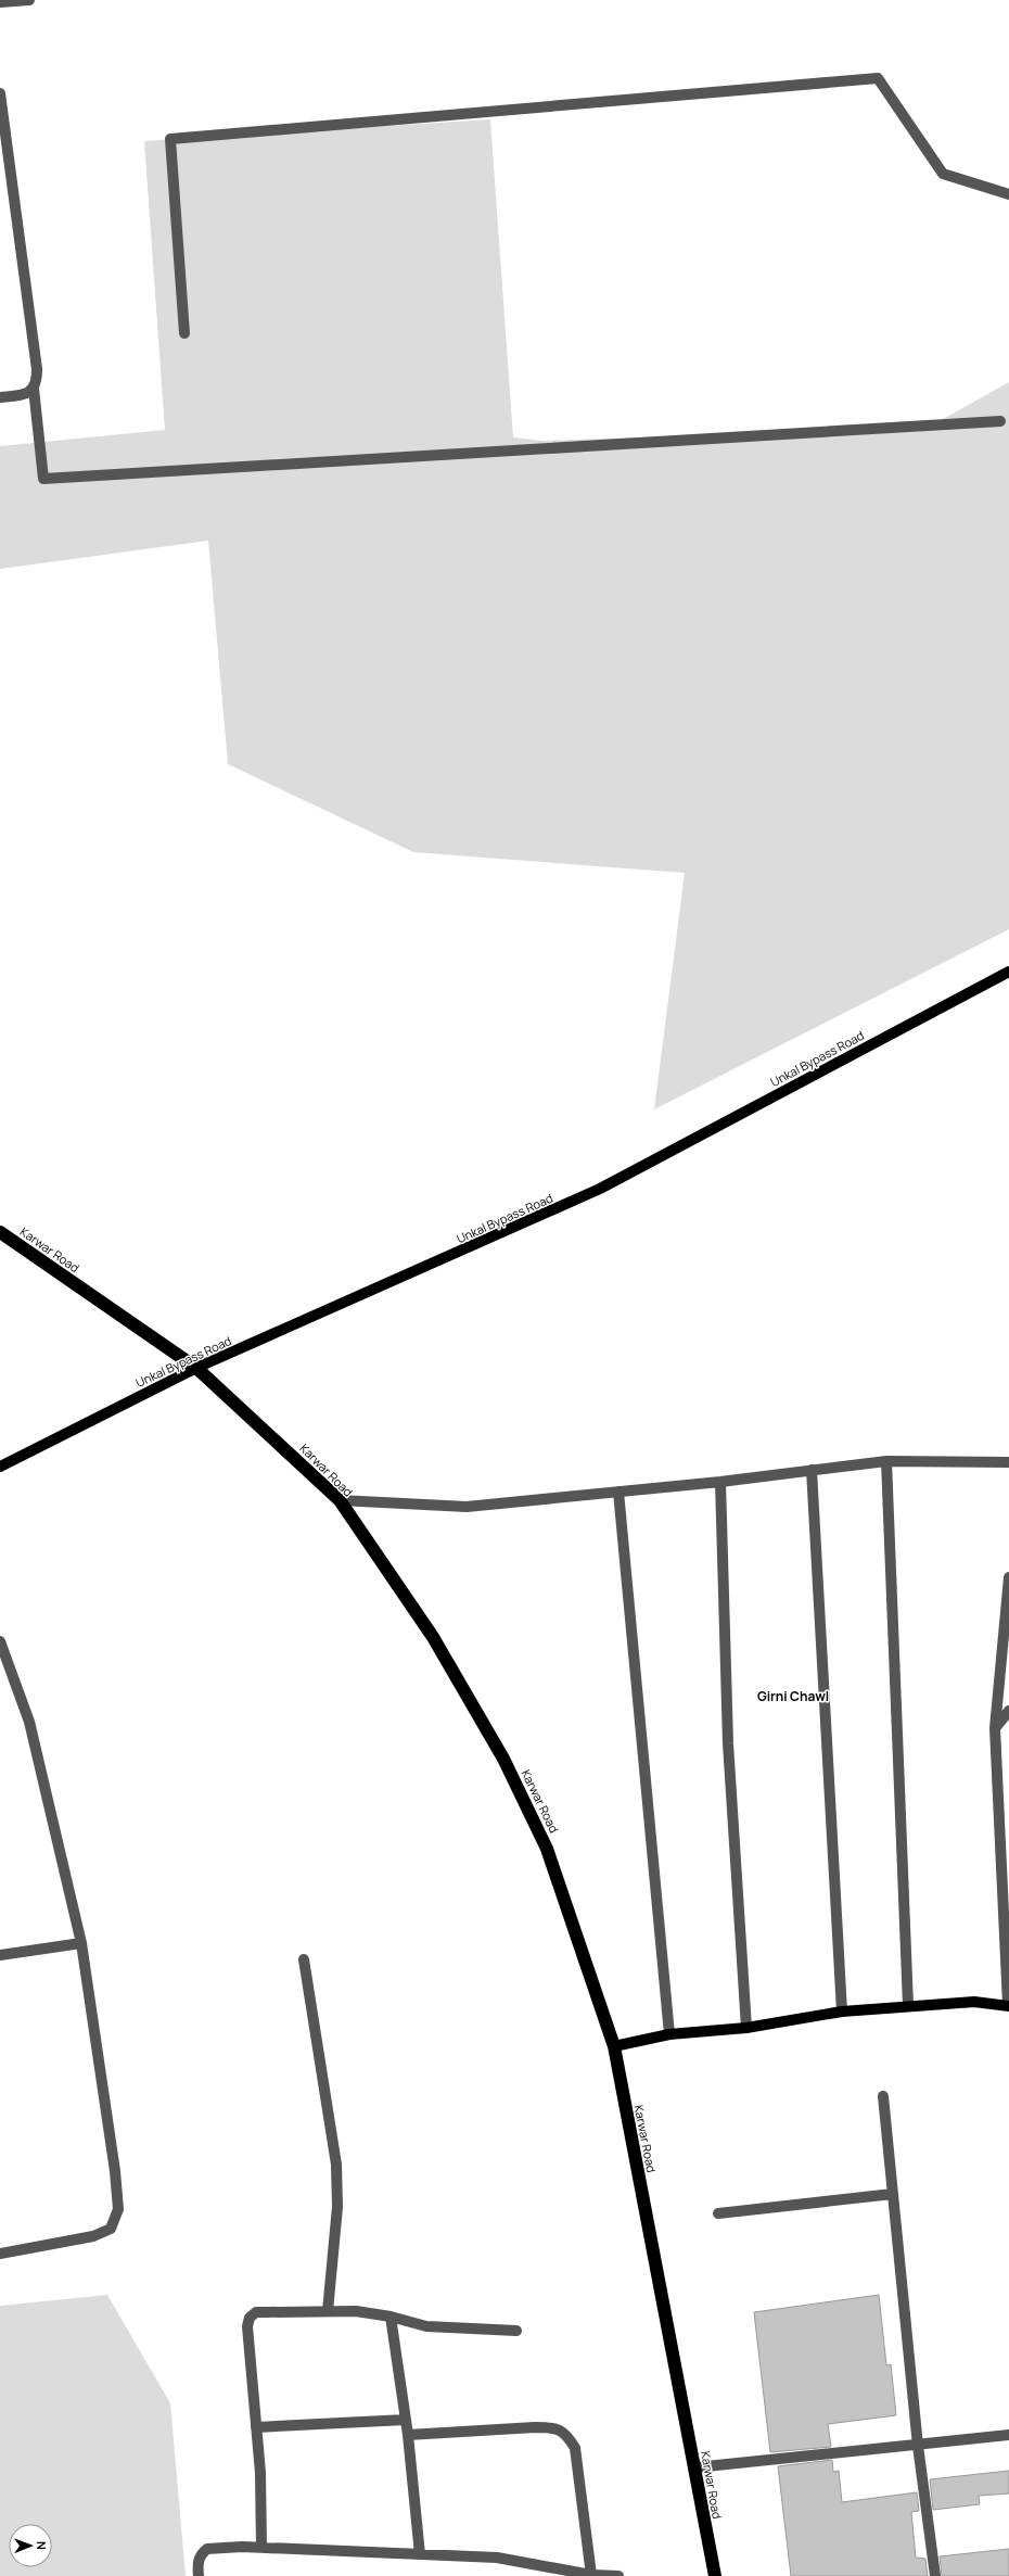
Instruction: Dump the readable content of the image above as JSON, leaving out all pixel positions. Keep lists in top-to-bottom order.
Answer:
{
  "streets": {
    "highway": ["Karwar Road"],
    "main road": ["Unkal Bypass Road"]
  },
  "crossings": [
    ["Unkal Bypass Road", "Karwar Road"]
  ],
  "districts": ["Girni Chawl"],
  "north": "right"
}
